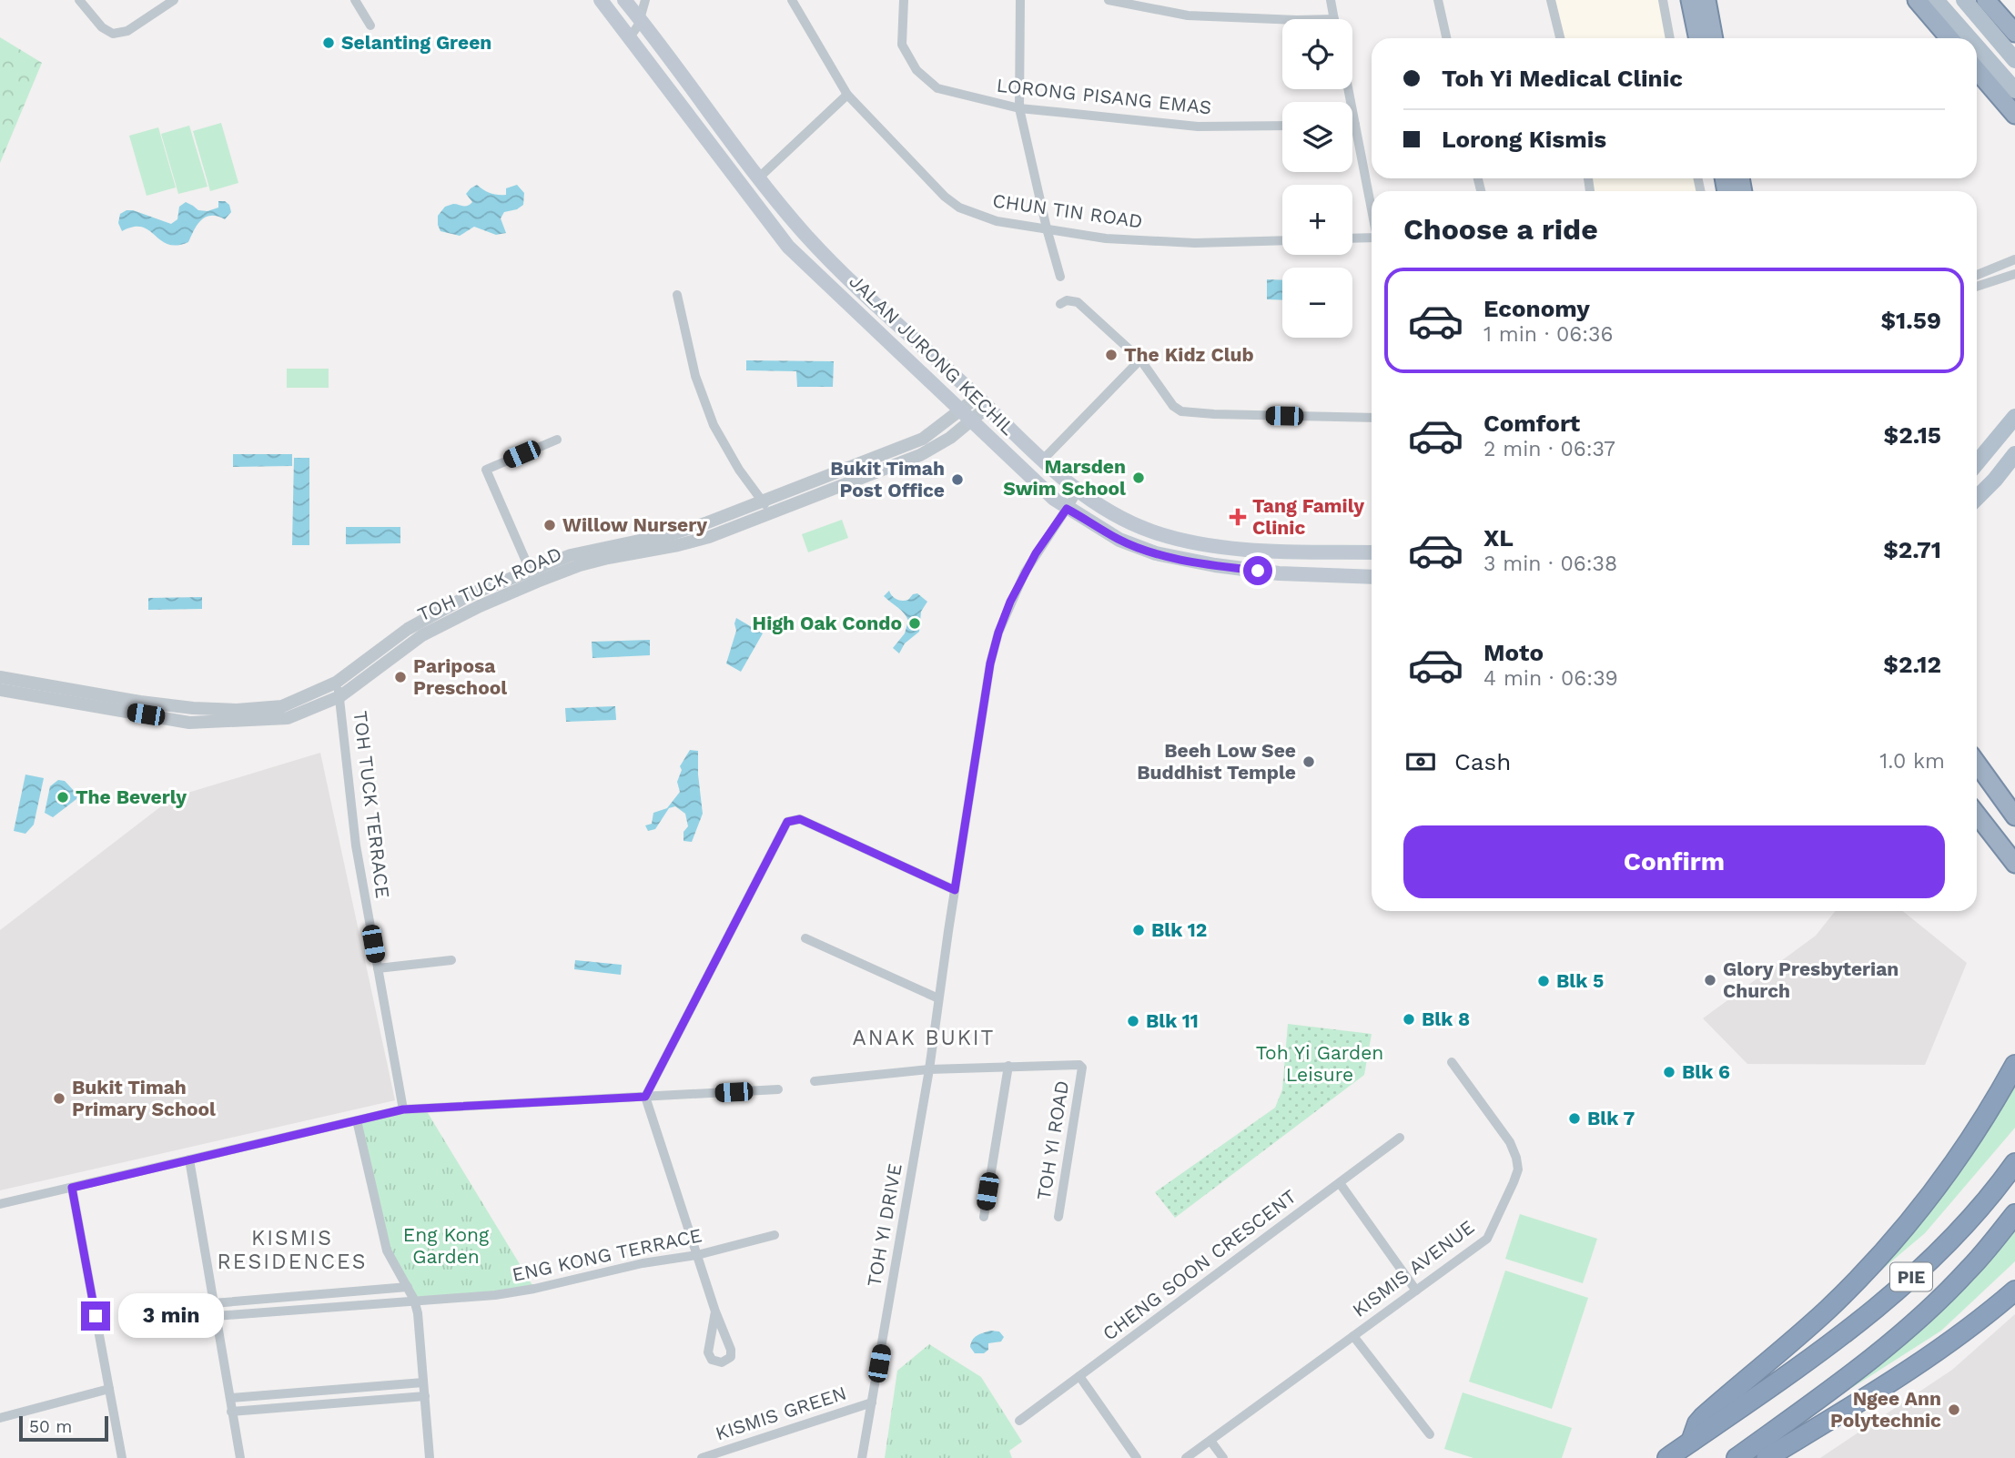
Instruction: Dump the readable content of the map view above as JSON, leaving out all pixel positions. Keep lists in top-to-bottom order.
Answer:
{
  "streets": {
    "highway": ["PIE"],
    "main road": ["JALAN JURONG KECHIL"],
    "street": [
      "LORONG PISANG EMAS",
      "CHUN TIN ROAD",
      "TOH TUCK ROAD",
      "TOH TUCK TERRACE",
      "TOH YI ROAD",
      "TOH YI DRIVE",
      "ENG KONG TERRACE",
      "CHENG SOON CRESCENT",
      "KISMIS AVENUE",
      "KISMIS GREEN"
    ]
  },
  "crossings": [
    ["JALAN JURONG KECHIL", "TOH TUCK ROAD"],
    ["JALAN JURONG KECHIL", "TOH YI DRIVE"],
    ["TOH TUCK ROAD", "TOH TUCK TERRACE"],
    ["TOH YI ROAD", "TOH YI DRIVE"],
    ["TOH YI DRIVE", "KISMIS GREEN"]
  ],
  "districts": ["ANAK BUKIT", "KISMIS RESIDENCES"],
  "parks": ["Toh Yi Garden Leisure", "Eng Kong Garden"],
  "places": {
    "other": [
      "Selanting Green",
      "The Kidz Club",
      "Marsden Swim School",
      "Bukit Timah Post Office",
      "Willow Nursery",
      "High Oak Condo",
      "Pariposa Preschool",
      "Beeh Low See Buddhist Temple",
      "The Beverly",
      "Blk 12",
      "Glory Presbyterian Church",
      "Blk 5",
      "Blk 8",
      "Blk 11",
      "Blk 6",
      "Bukit Timah Primary School",
      "Blk 7",
      "Ngee Ann Polytechnic"
    ],
    "health": ["Tang Family Clinic"]
  },
  "scale_bar": "50 m",
  "page": {
    "map_buttons": ["+", "−"],
    "banner": ["Toh Yi Medical Clinic", "Lorong Kismis"],
    "heading": "Choose a ride",
    "list": [
      {
        "name": "Economy",
        "note": "1 min · 06:36",
        "value": "$1.59"
      },
      {
        "name": "Comfort",
        "note": "2 min · 06:37",
        "value": "$2.15"
      },
      {
        "name": "XL",
        "note": "3 min · 06:38",
        "value": "$2.71"
      },
      {
        "name": "Moto",
        "note": "4 min · 06:39",
        "value": "$2.12"
      }
    ],
    "pay": ["Cash", "1.0 km"],
    "buttons": "Confirm",
    "bubble": "3 min",
    "scale": "50 m"
  }
}
